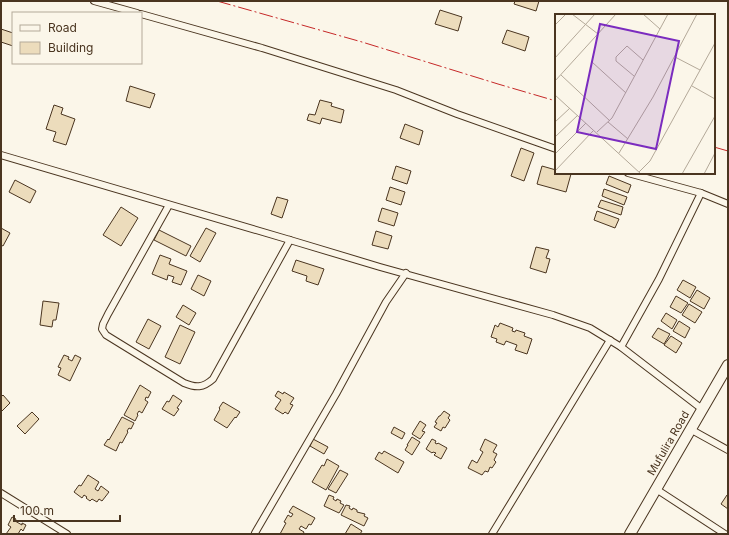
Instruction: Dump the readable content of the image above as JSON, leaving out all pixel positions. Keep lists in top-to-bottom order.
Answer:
{
  "streets": {
    "main road": ["Mufulira Road"]
  },
  "legend": ["Road", "Building"],
  "scale_bar": "100 m"
}
